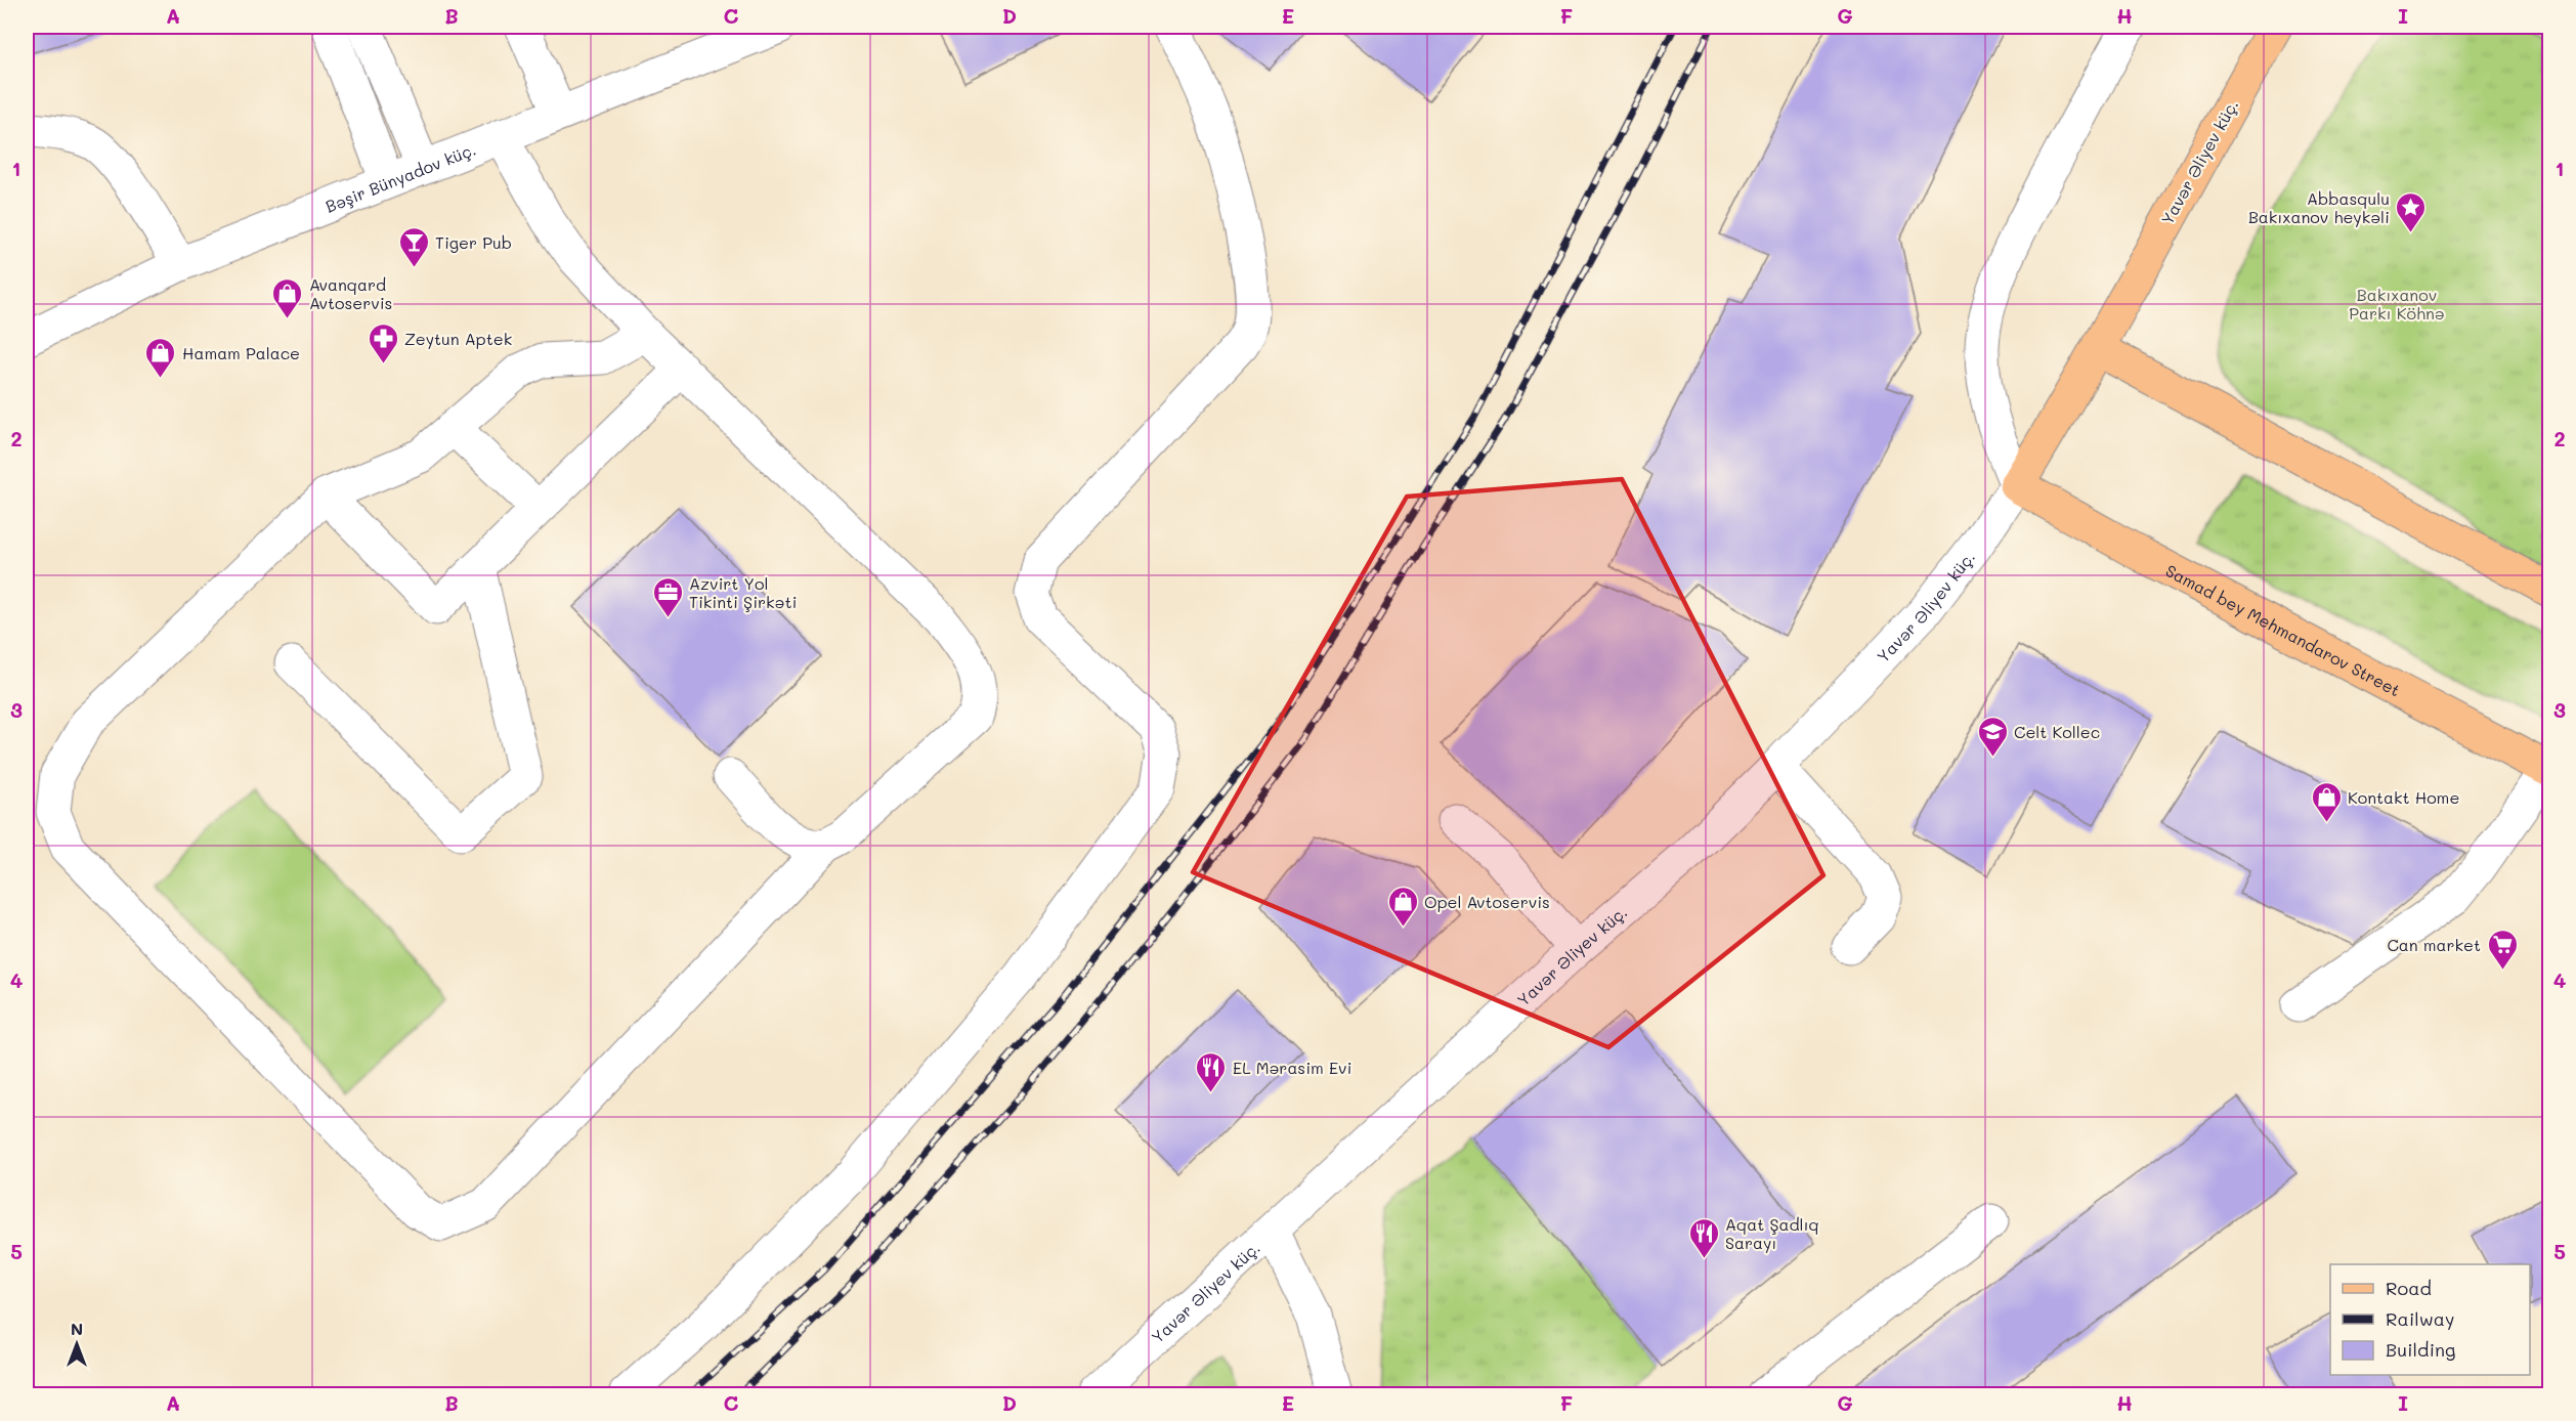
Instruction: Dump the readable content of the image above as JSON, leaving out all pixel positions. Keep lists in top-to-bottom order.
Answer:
{
  "streets": {
    "main road": ["Yavər Əliyev küç.", "Samad bey Mehmandarov Street"],
    "street": ["Bəşir Bünyadov küç."]
  },
  "crossings": [
    ["Yavər Əliyev küç.", "Samad bey Mehmandarov Street"]
  ],
  "parks": ["Bakıxanov Parkı Köhnə"],
  "places": {
    "place": ["Abbasqulu Bakıxanov heykəli"],
    "bar": ["Tiger Pub"],
    "shop": [
      "Avanqard Avtoservis",
      "Hamam Palace",
      "Kontakt Home",
      "Opel Avtoservis"
    ],
    "pharmacy": ["Zeytun Aptek"],
    "office": ["Azvirt Yol Tikinti Şirkəti"],
    "school or university": ["Celt Kollec"],
    "supermarket": ["Can market"],
    "restaurant": ["EL Mərasim Evi", "Aqat Şadlıq Sarayı"]
  },
  "legend": ["Road", "Railway", "Building"],
  "north": "top",
  "grid": {
    "columns": [
      "A",
      "B",
      "C",
      "D",
      "E",
      "F",
      "G",
      "H",
      "I"
    ],
    "rows": [
      "1",
      "2",
      "3",
      "4",
      "5"
    ]
  }
}
